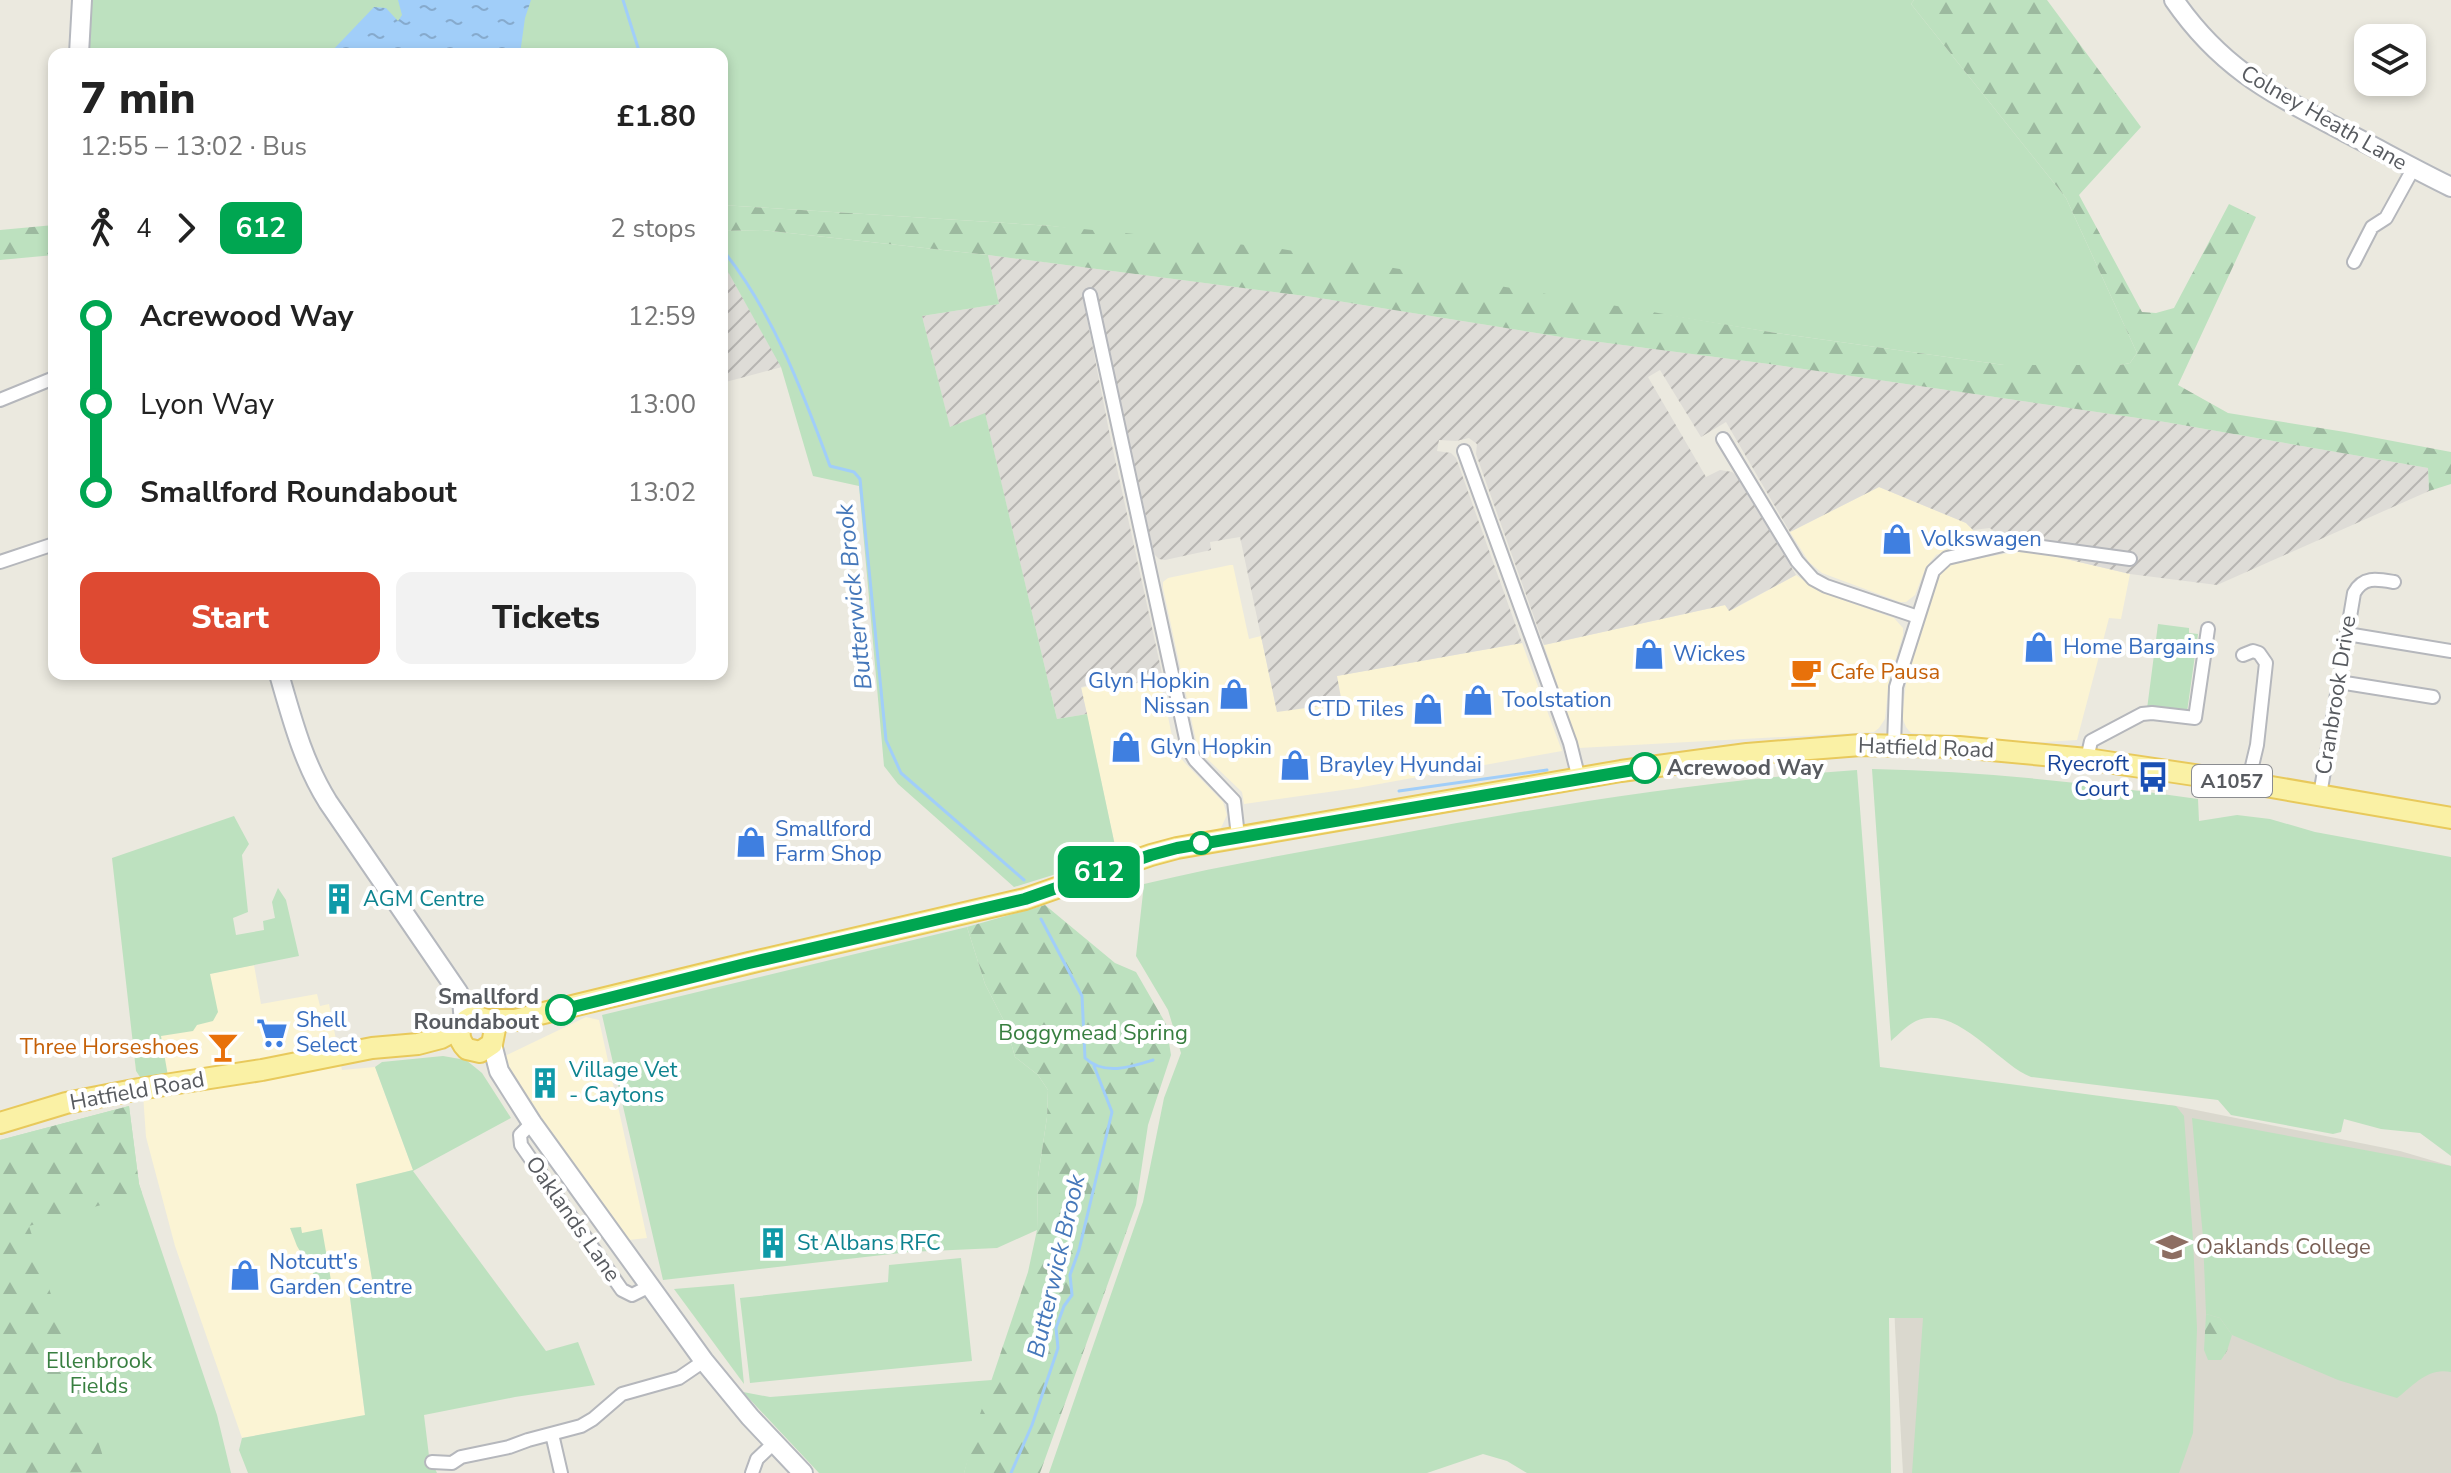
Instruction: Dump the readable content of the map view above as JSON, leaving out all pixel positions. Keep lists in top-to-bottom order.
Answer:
{
  "streets": {
    "main road": ["Hatfield Road", "A1057"],
    "street": ["Colney Heath Lane", "Cranbrook Drive", "Oaklands Lane"]
  },
  "crossings": [
    ["Cranbrook Drive", "Hatfield Road"],
    ["Hatfield Road", "Oaklands Lane"]
  ],
  "water": ["Butterwick Brook"],
  "parks": ["Boggymead Spring", "Ellenbrook Fields"],
  "places": {
    "shop": [
      "Volkswagen",
      "Home Bargains",
      "Wickes",
      "Glyn Hopkin Nissan",
      "Toolstation",
      "CTD Tiles",
      "Glyn Hopkin",
      "Brayley Hyundai",
      "Smallford Farm Shop",
      "Notcutt's Garden Centre"
    ],
    "cafe": ["Cafe Pausa"],
    "other": ["Acrewood Way", "Smallford Roundabout"],
    "bus stop": ["Ryecroft Court"],
    "building": ["AGM Centre", "Village Vet - Caytons", "St Albans RFC"],
    "supermarket": ["Shell Select"],
    "bar": ["Three Horseshoes"],
    "school or university": ["Oaklands College"]
  },
  "lines": ["bus line 612"],
  "page": {
    "on_map": "612",
    "heading": ["7 min", "12:55 – 13:02 · Bus", "£1.80"],
    "legs": ["4", "612", "2 stops"],
    "list": [
      {
        "name": "Acrewood Way",
        "value": "12:59"
      },
      {
        "name": "Lyon Way",
        "value": "13:00"
      },
      {
        "name": "Smallford Roundabout",
        "value": "13:02"
      }
    ],
    "buttons": ["Start", "Tickets"]
  }
}
